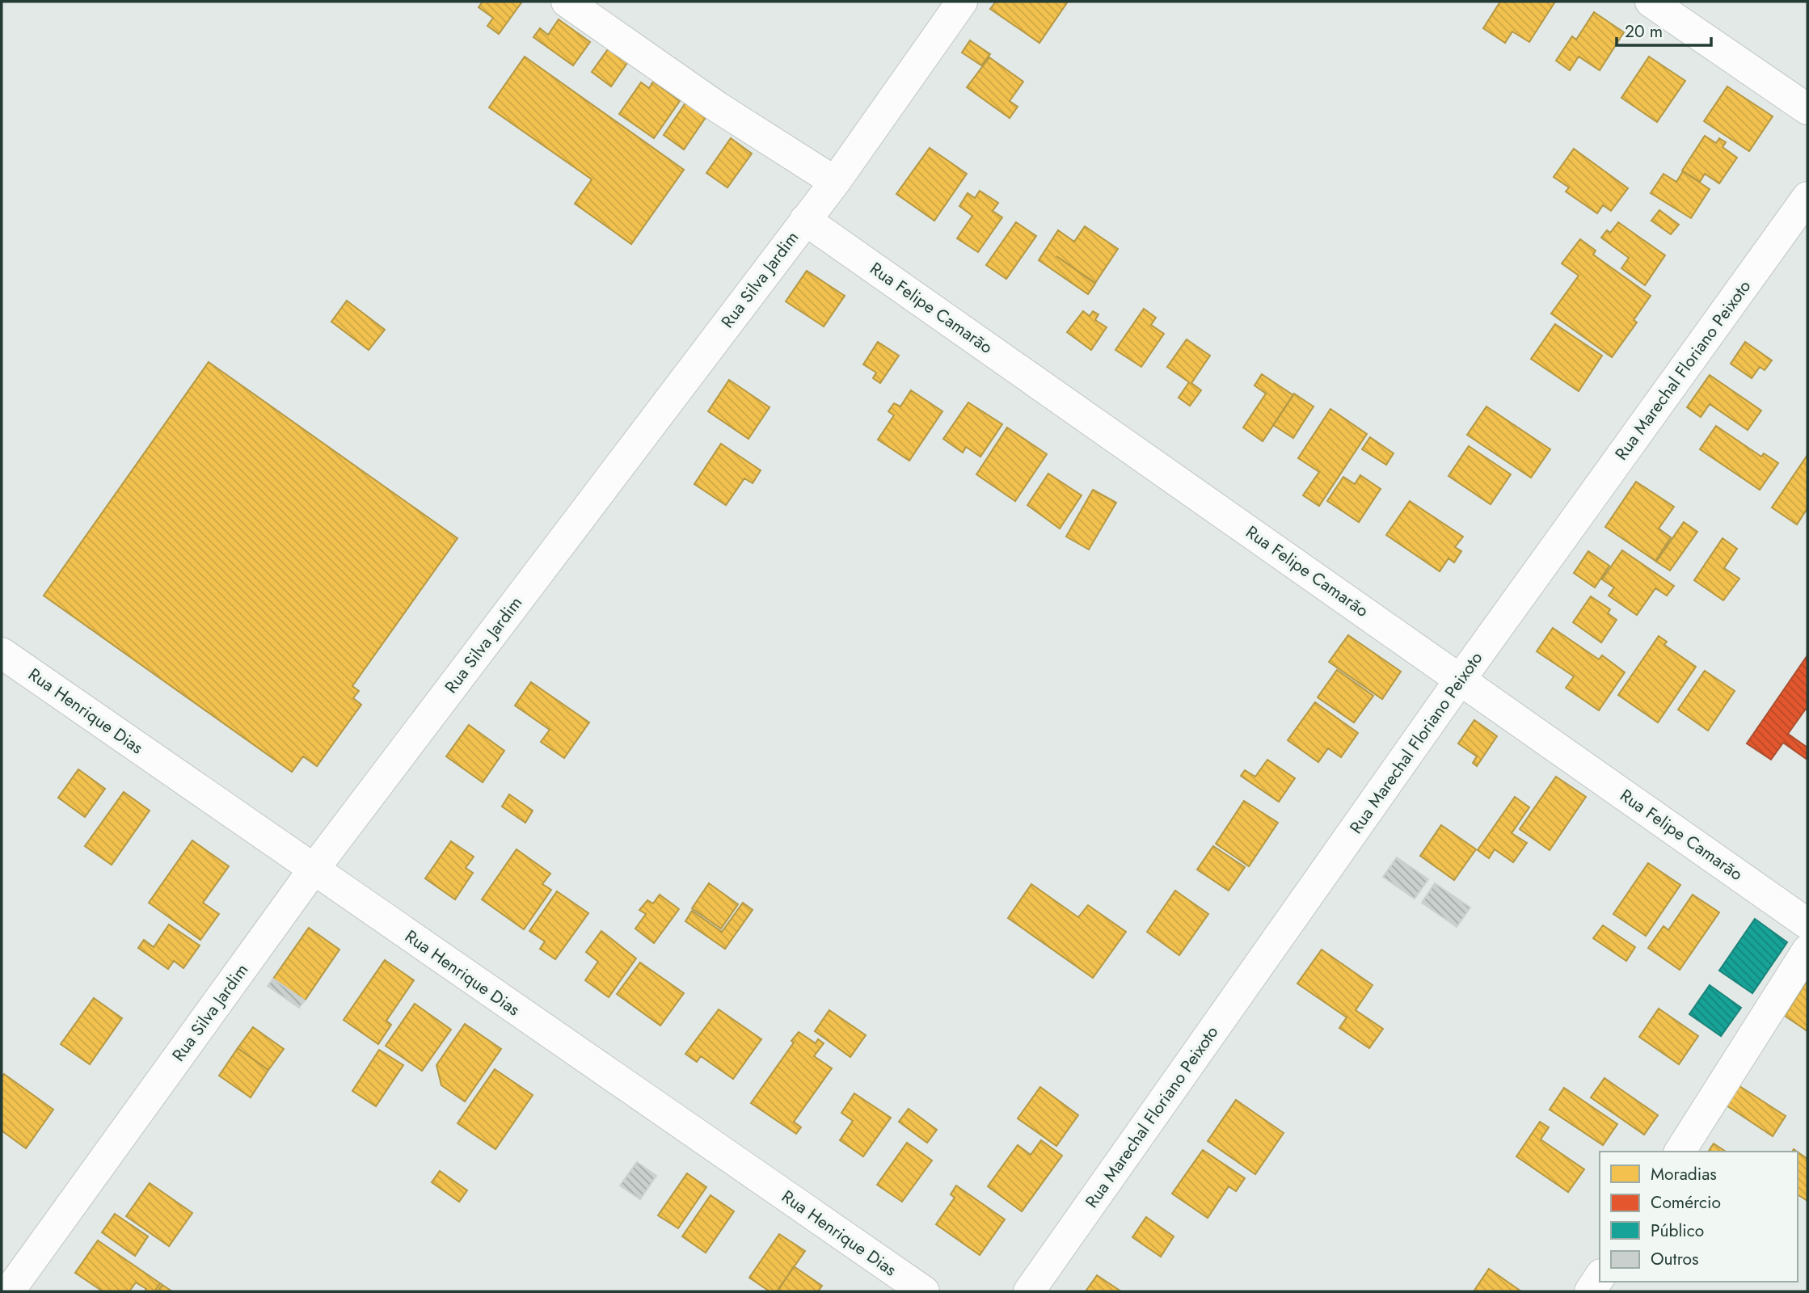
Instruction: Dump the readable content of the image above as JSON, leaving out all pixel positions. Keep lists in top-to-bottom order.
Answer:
{
  "streets": {
    "street": [
      "Rua Silva Jardim",
      "Rua Felipe Camarão",
      "Rua Marechal Floriano Peixoto",
      "Rua Henrique Dias"
    ]
  },
  "crossings": [
    ["Rua Silva Jardim", "Rua Felipe Camarão"],
    ["Rua Silva Jardim", "Rua Henrique Dias"],
    ["Rua Felipe Camarão", "Rua Marechal Floriano Peixoto"]
  ],
  "legend": [
    "Moradias",
    "Comércio",
    "Público",
    "Outros"
  ],
  "scale_bar": "20 m"
}
